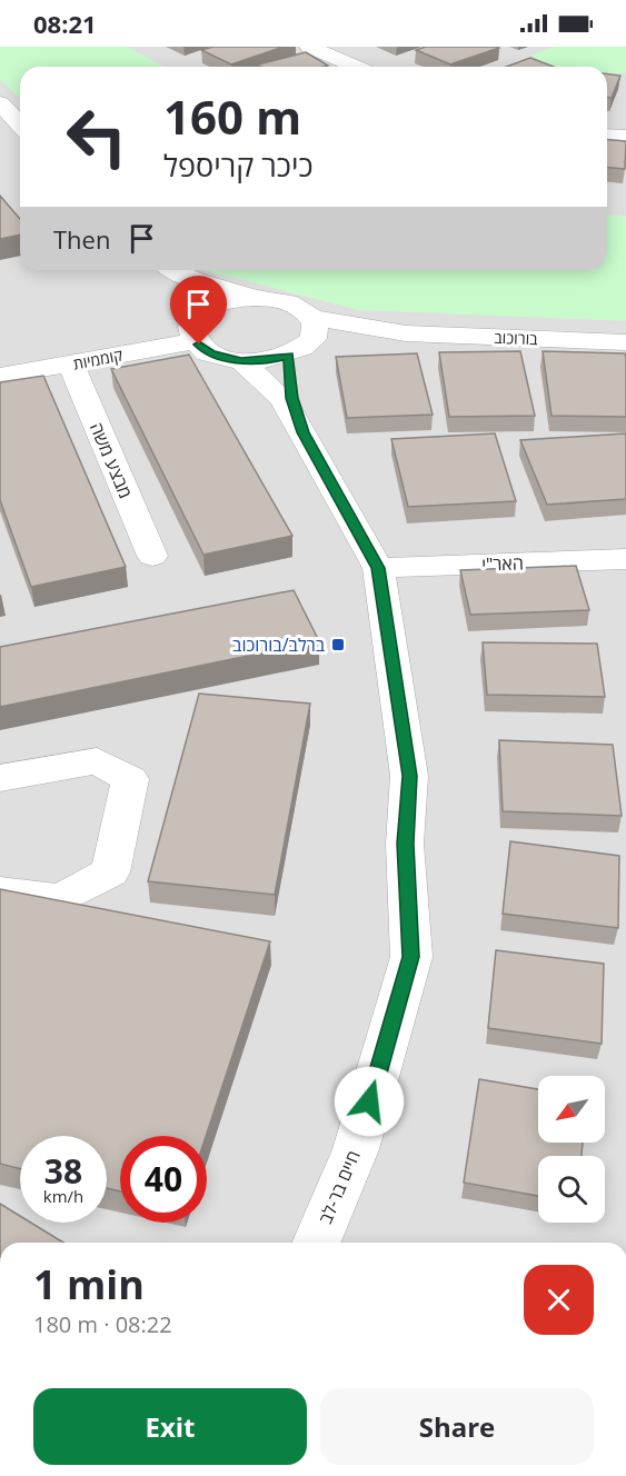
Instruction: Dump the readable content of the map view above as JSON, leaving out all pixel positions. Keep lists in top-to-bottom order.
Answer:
{
  "streets": {
    "street": [
      "בורוכוב",
      "קוממיות",
      "מבצע משה",
      "האר\"י",
      "חיים בר-לב"
    ]
  },
  "crossings": [
    ["בורוכוב", "חיים בר-לב"],
    ["קוממיות", "מבצע משה"],
    ["האר\"י", "חיים בר-לב"]
  ],
  "places": {
    "transit": ["ברלב/בורוכוב"]
  },
  "north": "bottom left",
  "page": {
    "status": "08:21",
    "turn": ["160 m", "כיכר קריספל"],
    "then": "Then",
    "speed": "38 km/h",
    "limit": "40",
    "heading": ["1 min", "180 m · 08:22"],
    "buttons": ["Exit", "Share"]
  }
}
